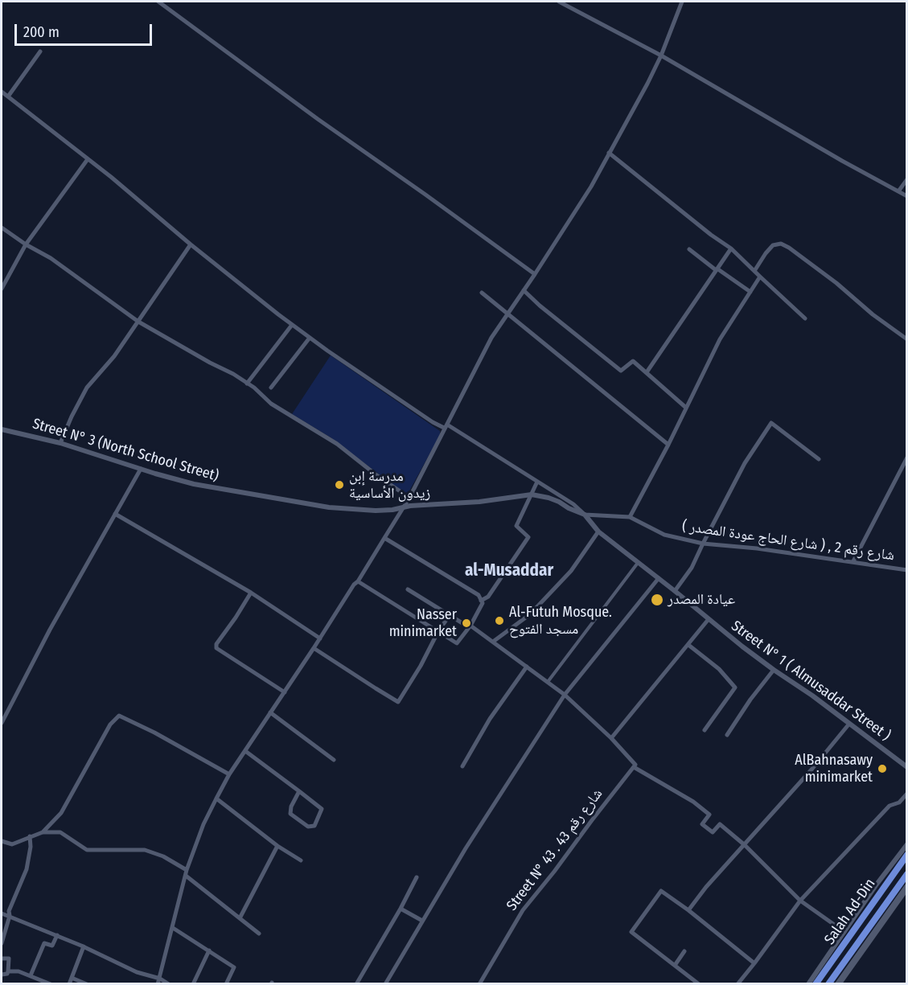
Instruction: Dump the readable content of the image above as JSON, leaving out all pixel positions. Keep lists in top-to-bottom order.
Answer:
{
  "streets": {
    "highway": ["Salah Ad-Din"],
    "street": [
      "Street N° 3 (North School Street)",
      "شارع رقم 2 , ( شارع الحاج عودة المصدر )",
      "Street N° 1 ( Almusaddar Street )",
      "Street N° 43 . شارع رقم 43"
    ]
  },
  "crossings": [
    ["Street N° 3 (North School Street)", "شارع رقم 2 , ( شارع الحاج عودة المصدر )"],
    ["Street N° 3 (North School Street)", "Street N° 1 ( Almusaddar Street )"],
    ["شارع رقم 2 , ( شارع الحاج عودة المصدر )", "Street N° 1 ( Almusaddar Street )"]
  ],
  "districts": ["al-Musaddar"],
  "places": [
    "مدرسة إبن زيدون الأساسية",
    "عيادة المصدر",
    "Al-Futuh Mosque. مسجد الفتوح",
    "Nasser minimarket",
    "AlBahnasawy minimarket"
  ],
  "scale_bar": "200 m"
}
